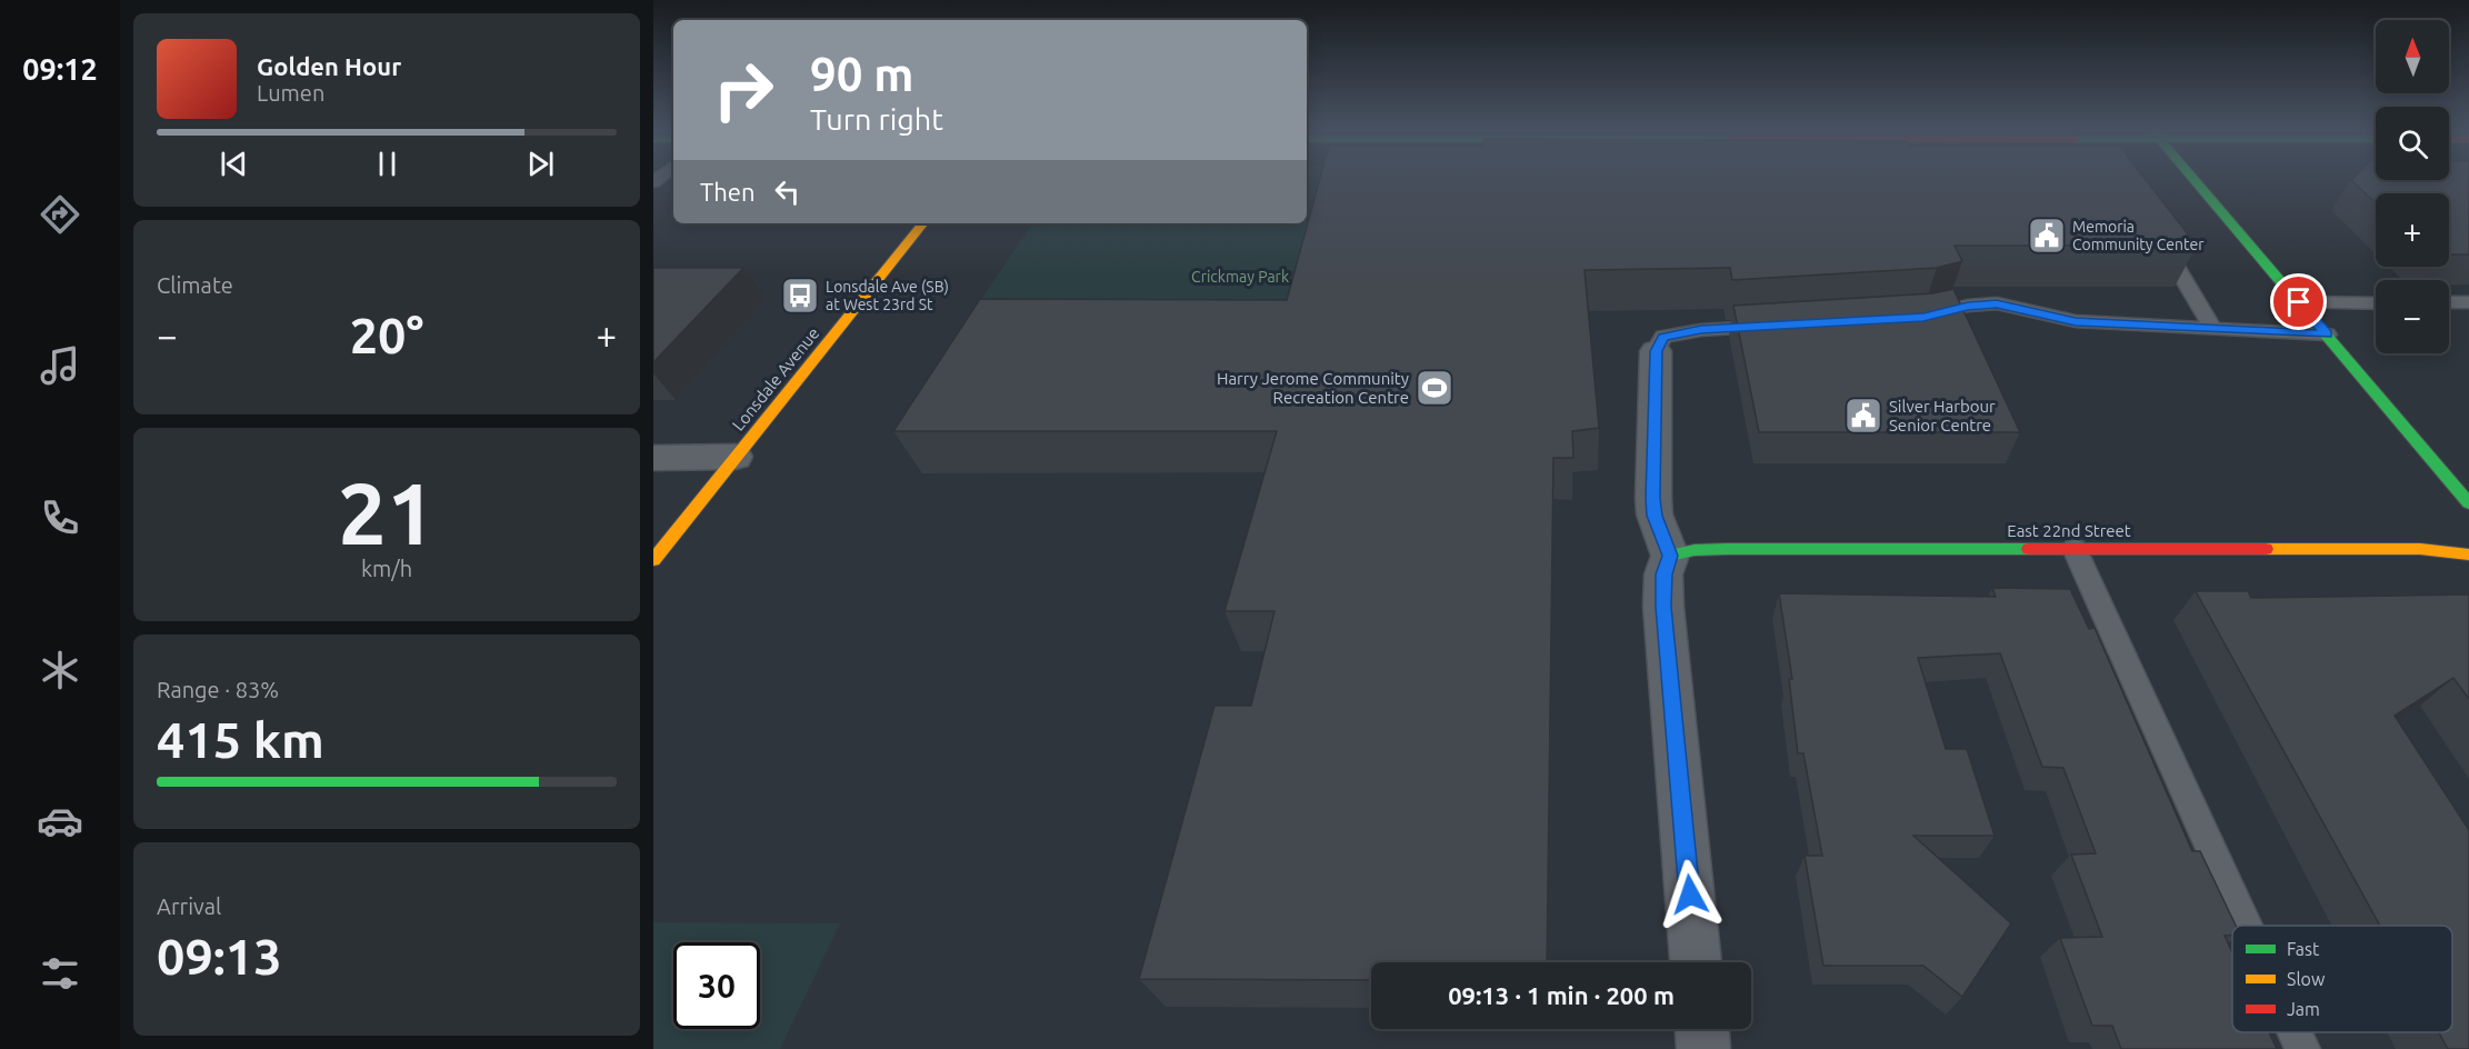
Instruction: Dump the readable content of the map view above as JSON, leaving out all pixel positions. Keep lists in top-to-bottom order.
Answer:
{
  "streets": {
    "street": ["Lonsdale Avenue", "East 22nd Street"]
  },
  "parks": ["Crickmay Park"],
  "places": {
    "public building": ["Memoria Community Center", "Silver Harbour Senior Centre"],
    "bus stop": ["Lonsdale Ave (SB) at West 23rd St"],
    "sports": ["Harry Jerome Community Recreation Centre"]
  },
  "legend": ["Fast", "Slow", "Jam"],
  "north": "top",
  "page": {
    "tabs": "09:12",
    "map_buttons": ["+", "−"],
    "turn": ["90 m", "Turn right"],
    "song": ["Golden Hour", "Lumen"],
    "then": "Then",
    "tile": [
      "Climate",
      ["21", "km/h"],
      ["Range · 83%", "415 km"],
      ["Arrival", "09:13"]
    ],
    "heat": ["−", "20°", "+"],
    "limit": "30",
    "trip": "09:13 · 1 min · 200 m"
  }
}
